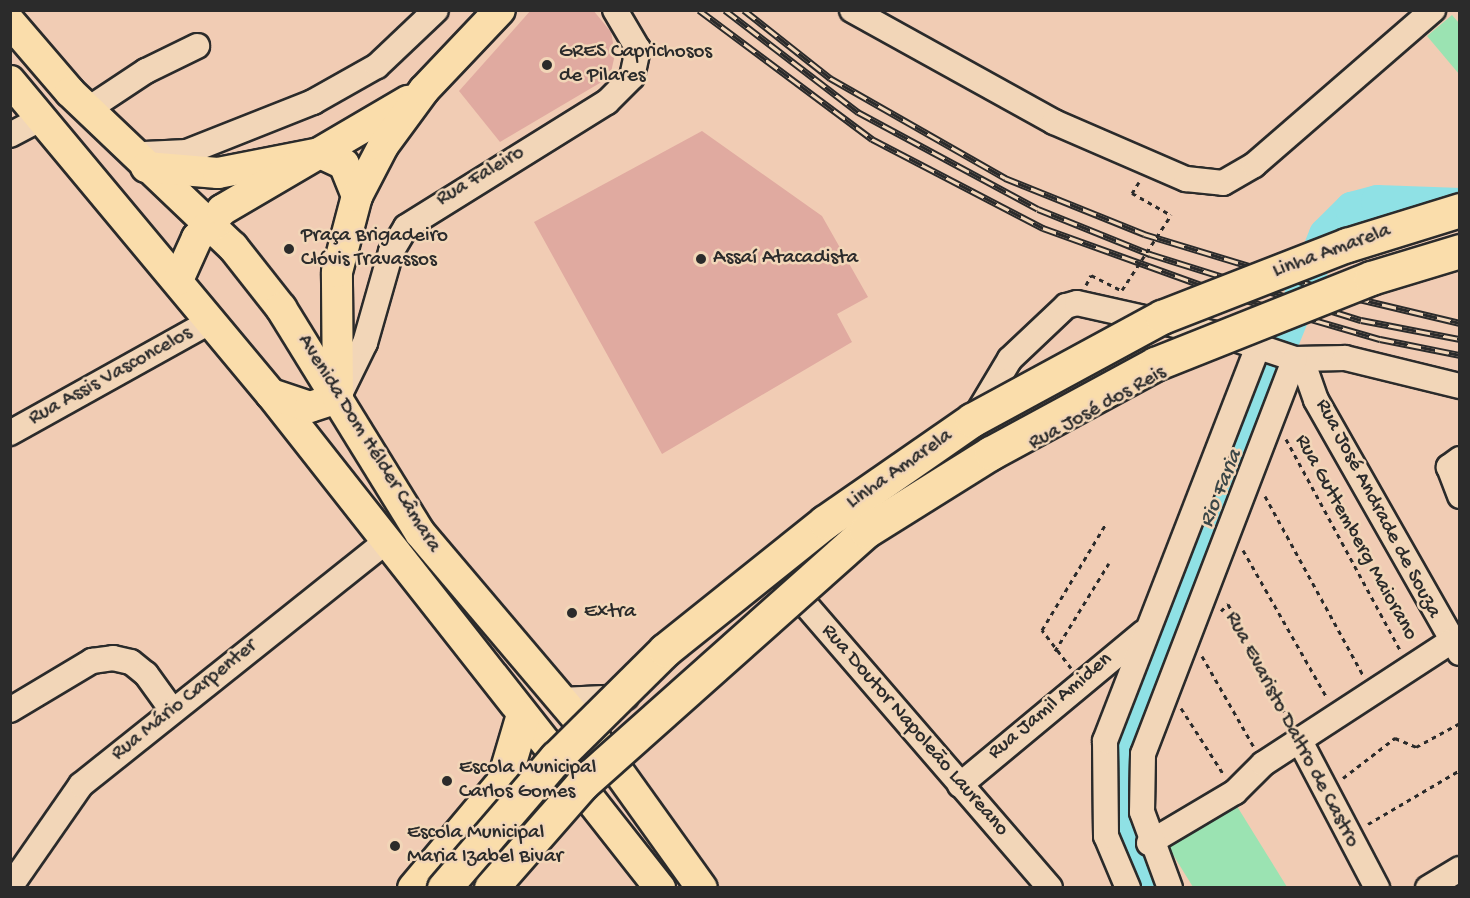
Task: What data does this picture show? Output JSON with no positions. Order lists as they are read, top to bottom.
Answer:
{
  "streets": {
    "highway": ["Linha Amarela"],
    "main road": ["Avenida Dom Hélder Câmara"],
    "street": [
      "Rua Faleiro",
      "Rua Assis Vasconcelos",
      "Rua José dos Reis",
      "Rua José Andrade de Souza",
      "Rua Mário Carpenter",
      "Rua Jamil Amiden",
      "Rua Evaristo Daltro de Castro",
      "Rua Doutor Napoleão Laureano"
    ],
    "path": ["Rua Guttemberg Maiorano"]
  },
  "crossings": [
    ["Rua Faleiro", "Avenida Dom Hélder Câmara"],
    ["Rua Assis Vasconcelos", "Avenida Dom Hélder Câmara"],
    ["Avenida Dom Hélder Câmara", "Rua Mário Carpenter"],
    ["Rua Jamil Amiden", "Rua Doutor Napoleão Laureano"]
  ],
  "water": ["Rio Faria"],
  "places": [
    "GRES Caprichosos de Pilares",
    "Praça Brigadeiro Clóvis Travassos",
    "Assaí Atacadista",
    "Extra",
    "Escola Municipal Carlos Gomes",
    "Escola Municipal Maria Izabel Bivar"
  ]
}
